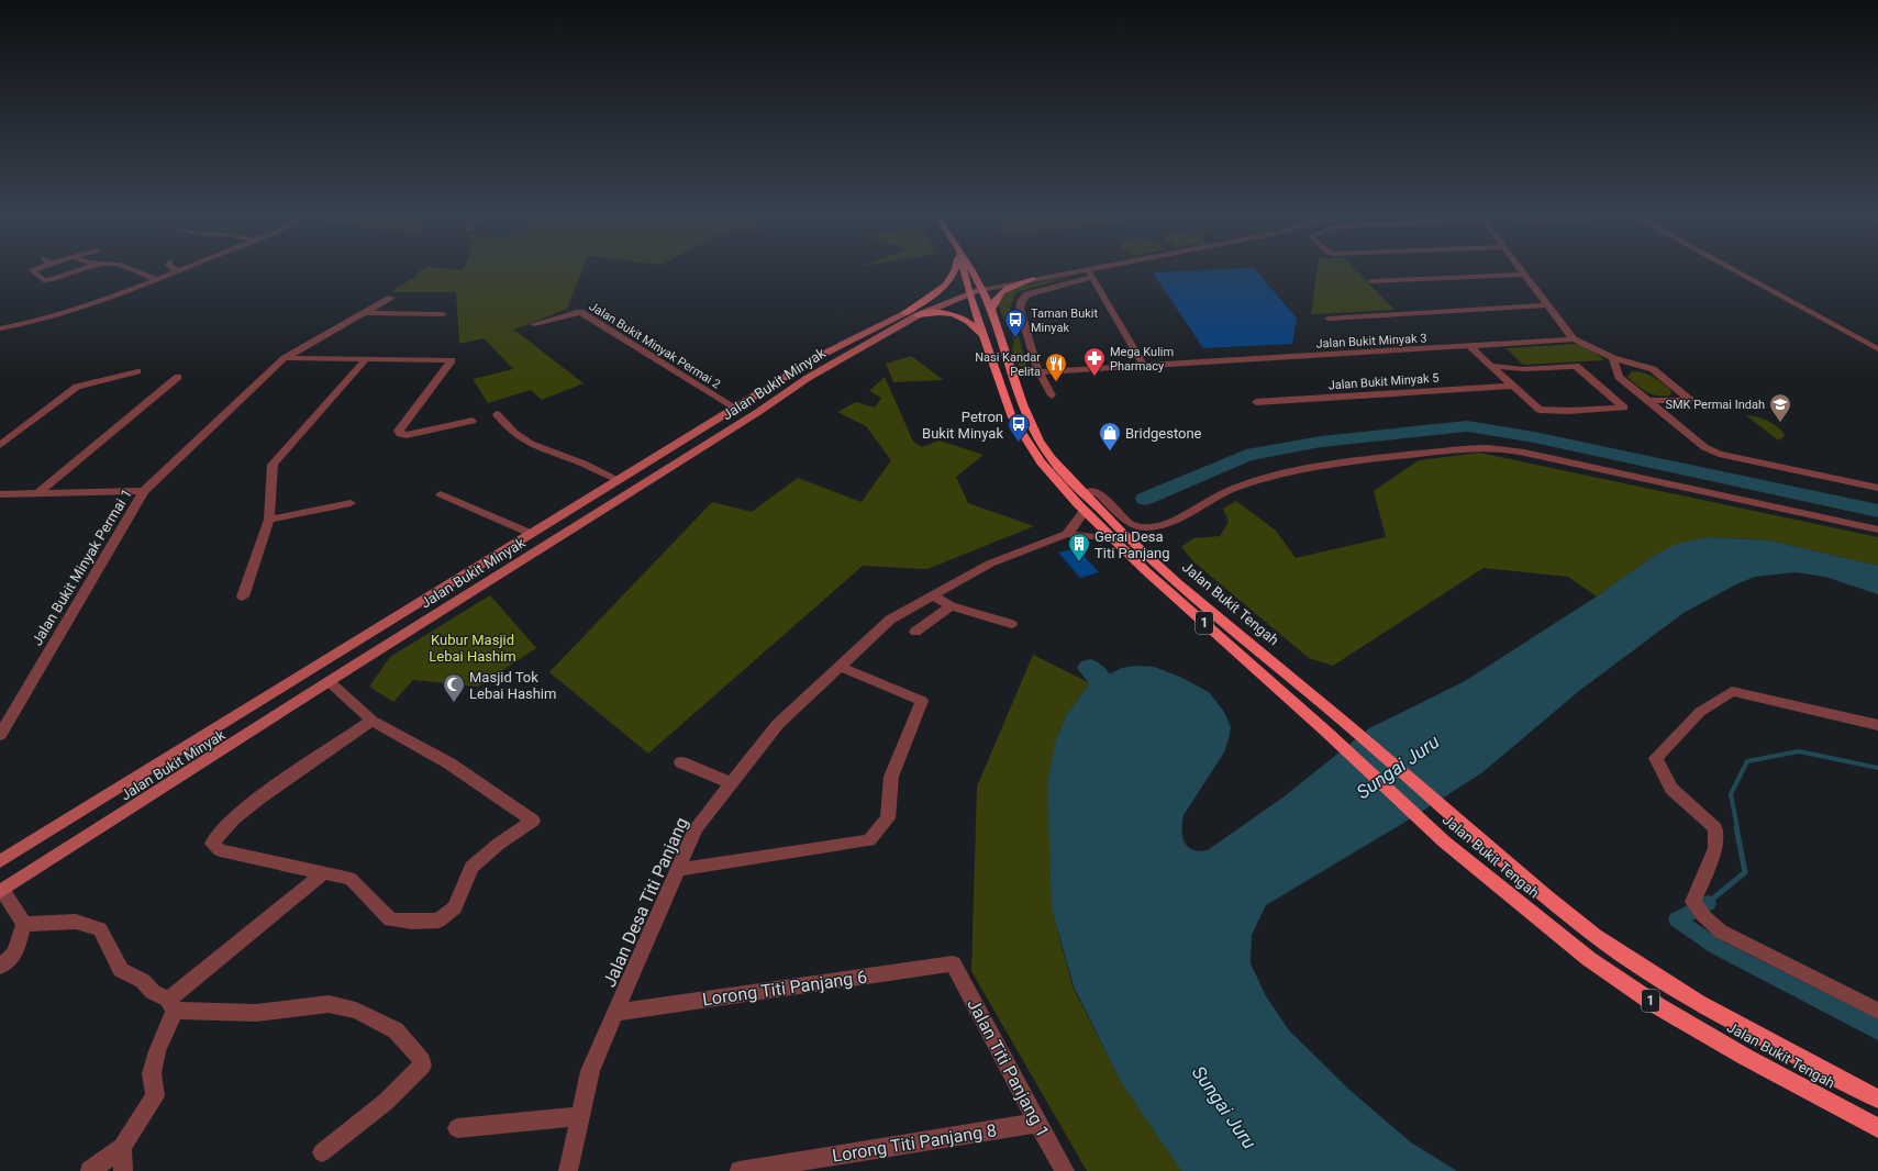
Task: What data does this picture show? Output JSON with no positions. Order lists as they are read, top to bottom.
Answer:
{
  "streets": {
    "highway": ["Jalan Bukit Tengah", "1"],
    "main road": ["Jalan Bukit Minyak"],
    "street": [
      "Jalan Bukit Minyak 3",
      "Jalan Bukit Minyak Permai 2",
      "Jalan Bukit Minyak 5",
      "Jalan Bukit Minyak Permai 1",
      "Jalan Desa Titi Panjang",
      "Lorong Titi Panjang 6",
      "Jalan Titi Panjang 1",
      "Lorong Titi Panjang 8"
    ]
  },
  "crossings": [
    ["Jalan Bukit Minyak 3", "Jalan Bukit Tengah"],
    ["Jalan Bukit Minyak Permai 2", "Jalan Bukit Minyak"],
    ["Jalan Bukit Minyak", "Jalan Bukit Tengah"],
    ["Jalan Bukit Tengah", "Jalan Desa Titi Panjang"],
    ["Jalan Desa Titi Panjang", "Lorong Titi Panjang 6"],
    ["Lorong Titi Panjang 6", "Jalan Titi Panjang 1"],
    ["Jalan Titi Panjang 1", "Lorong Titi Panjang 8"]
  ],
  "water": ["Sungai Juru"],
  "parks": ["Kubur Masjid Lebai Hashim"],
  "places": {
    "bus stop": ["Taman Bukit Minyak", "Petron Bukit Minyak"],
    "pharmacy": ["Mega Kulim Pharmacy"],
    "restaurant": ["Nasi Kandar Pelita"],
    "school or university": ["SMK Permai Indah"],
    "shop": ["Bridgestone"],
    "building": ["Gerai Desa Titi Panjang"],
    "mosque": ["Masjid Tok Lebai Hashim"]
  }
}
